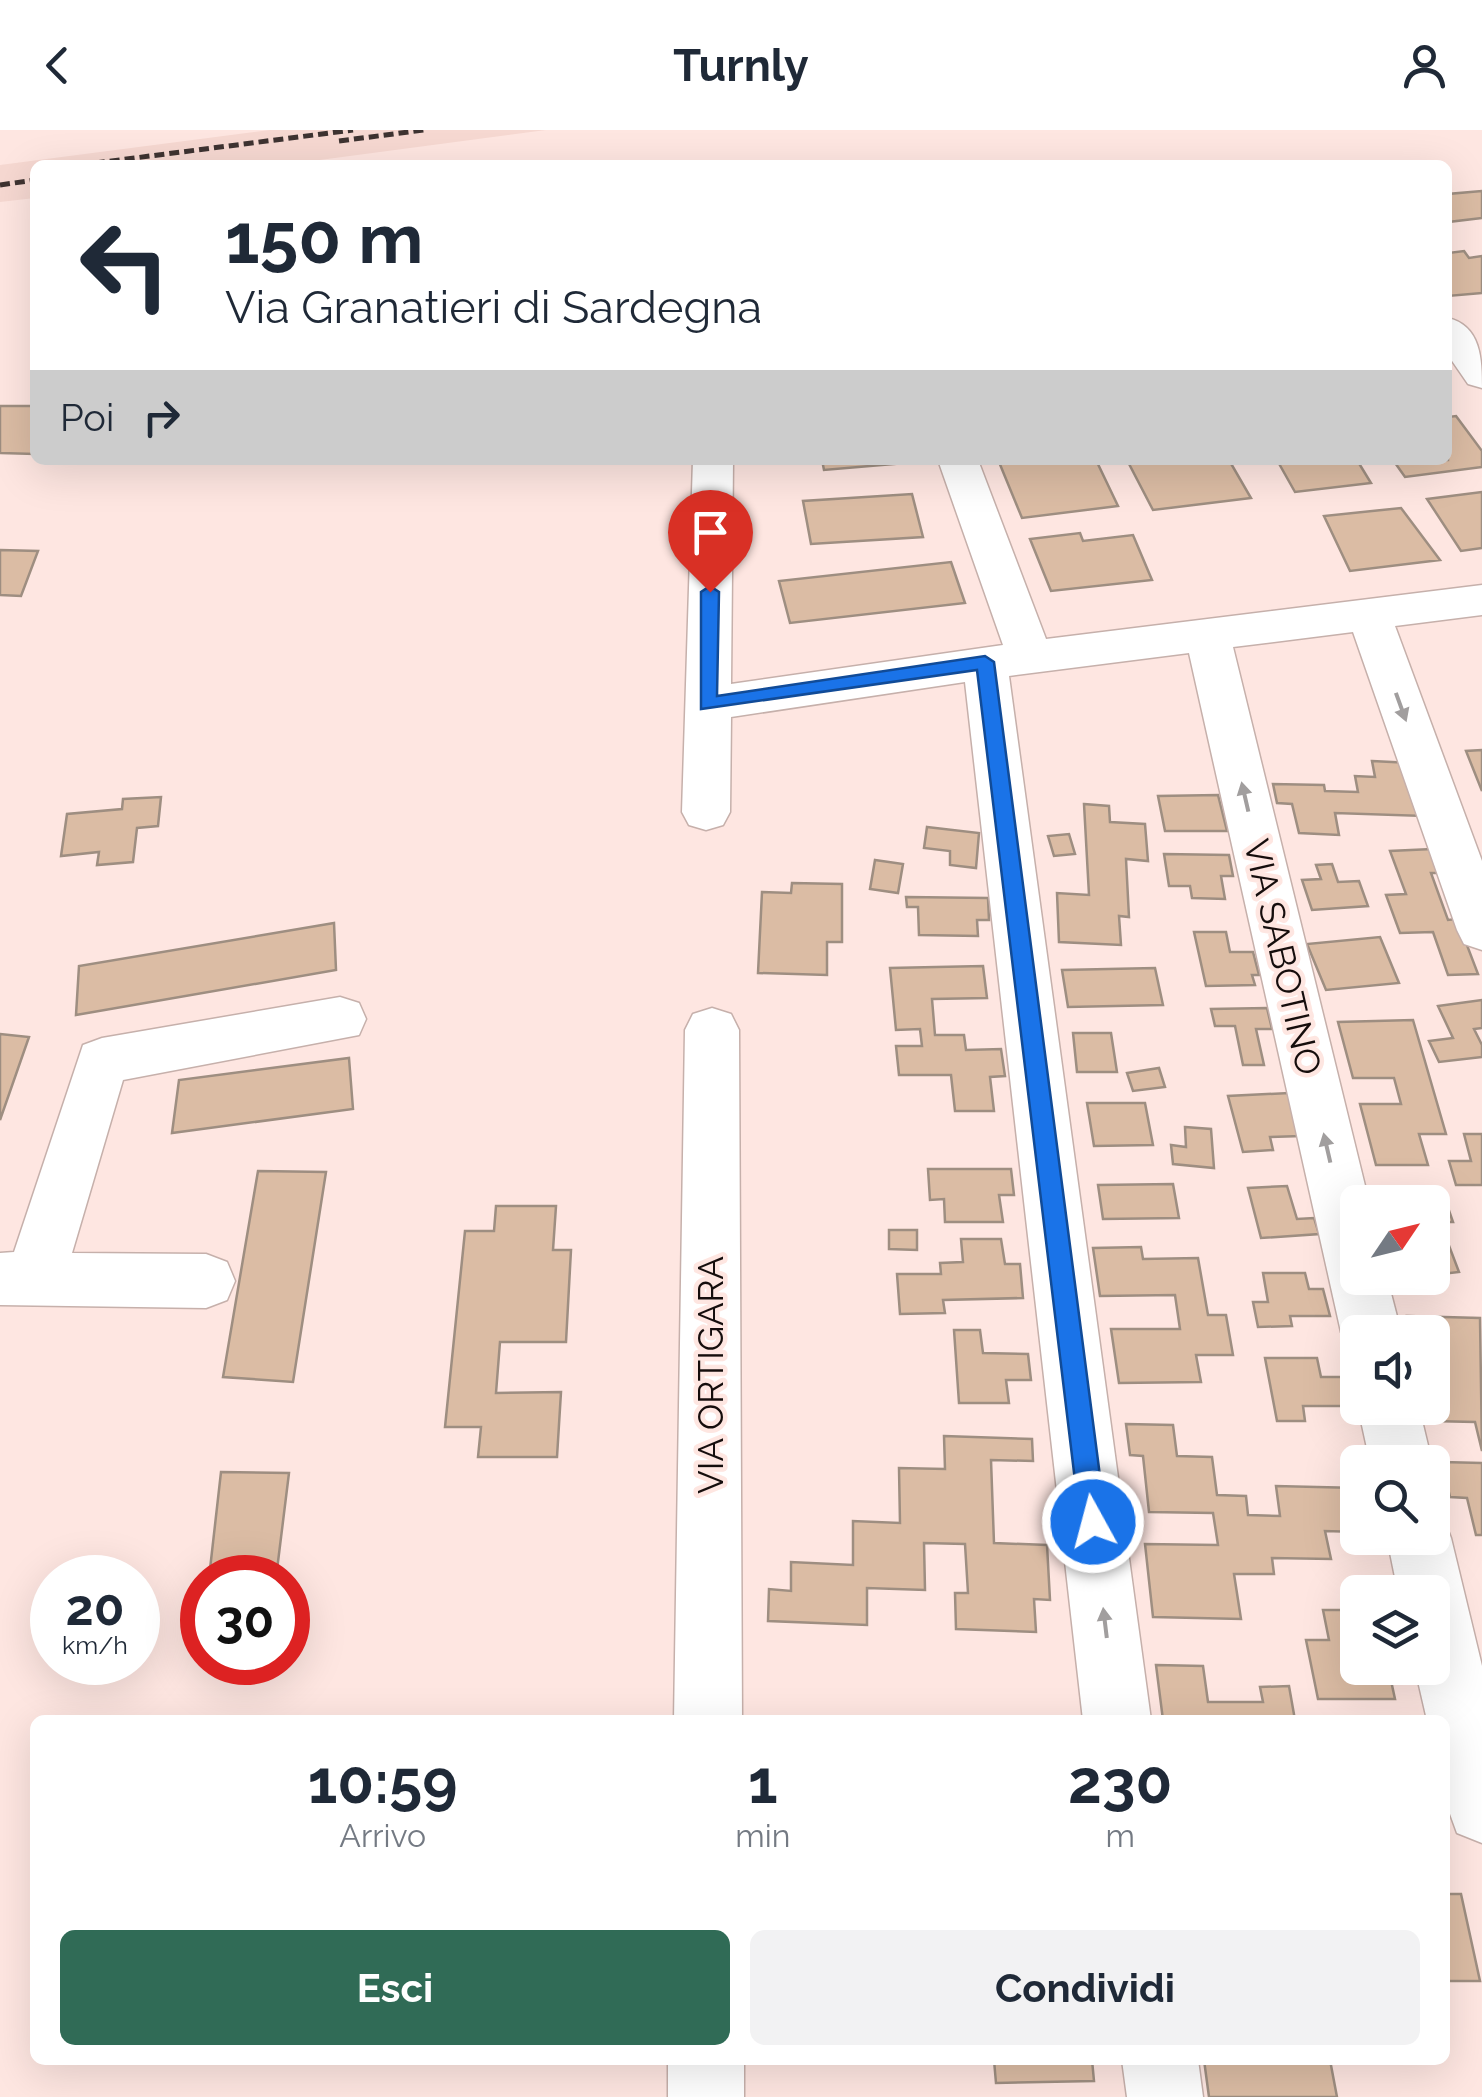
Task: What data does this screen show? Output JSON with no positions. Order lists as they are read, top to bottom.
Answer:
{
  "streets": {
    "street": ["VIA SABOTINO", "VIA ORTIGARA"]
  },
  "north": "top right",
  "page": {
    "header": "Turnly",
    "turn": ["150 m", "Via Granatieri di Sardegna"],
    "then": "Poi",
    "speed": "20 km/h",
    "limit": "30",
    "eta": [
      "10:59",
      "Arrivo",
      "1",
      "min",
      "230",
      "m"
    ],
    "buttons": ["Esci", "Condividi"]
  }
}
